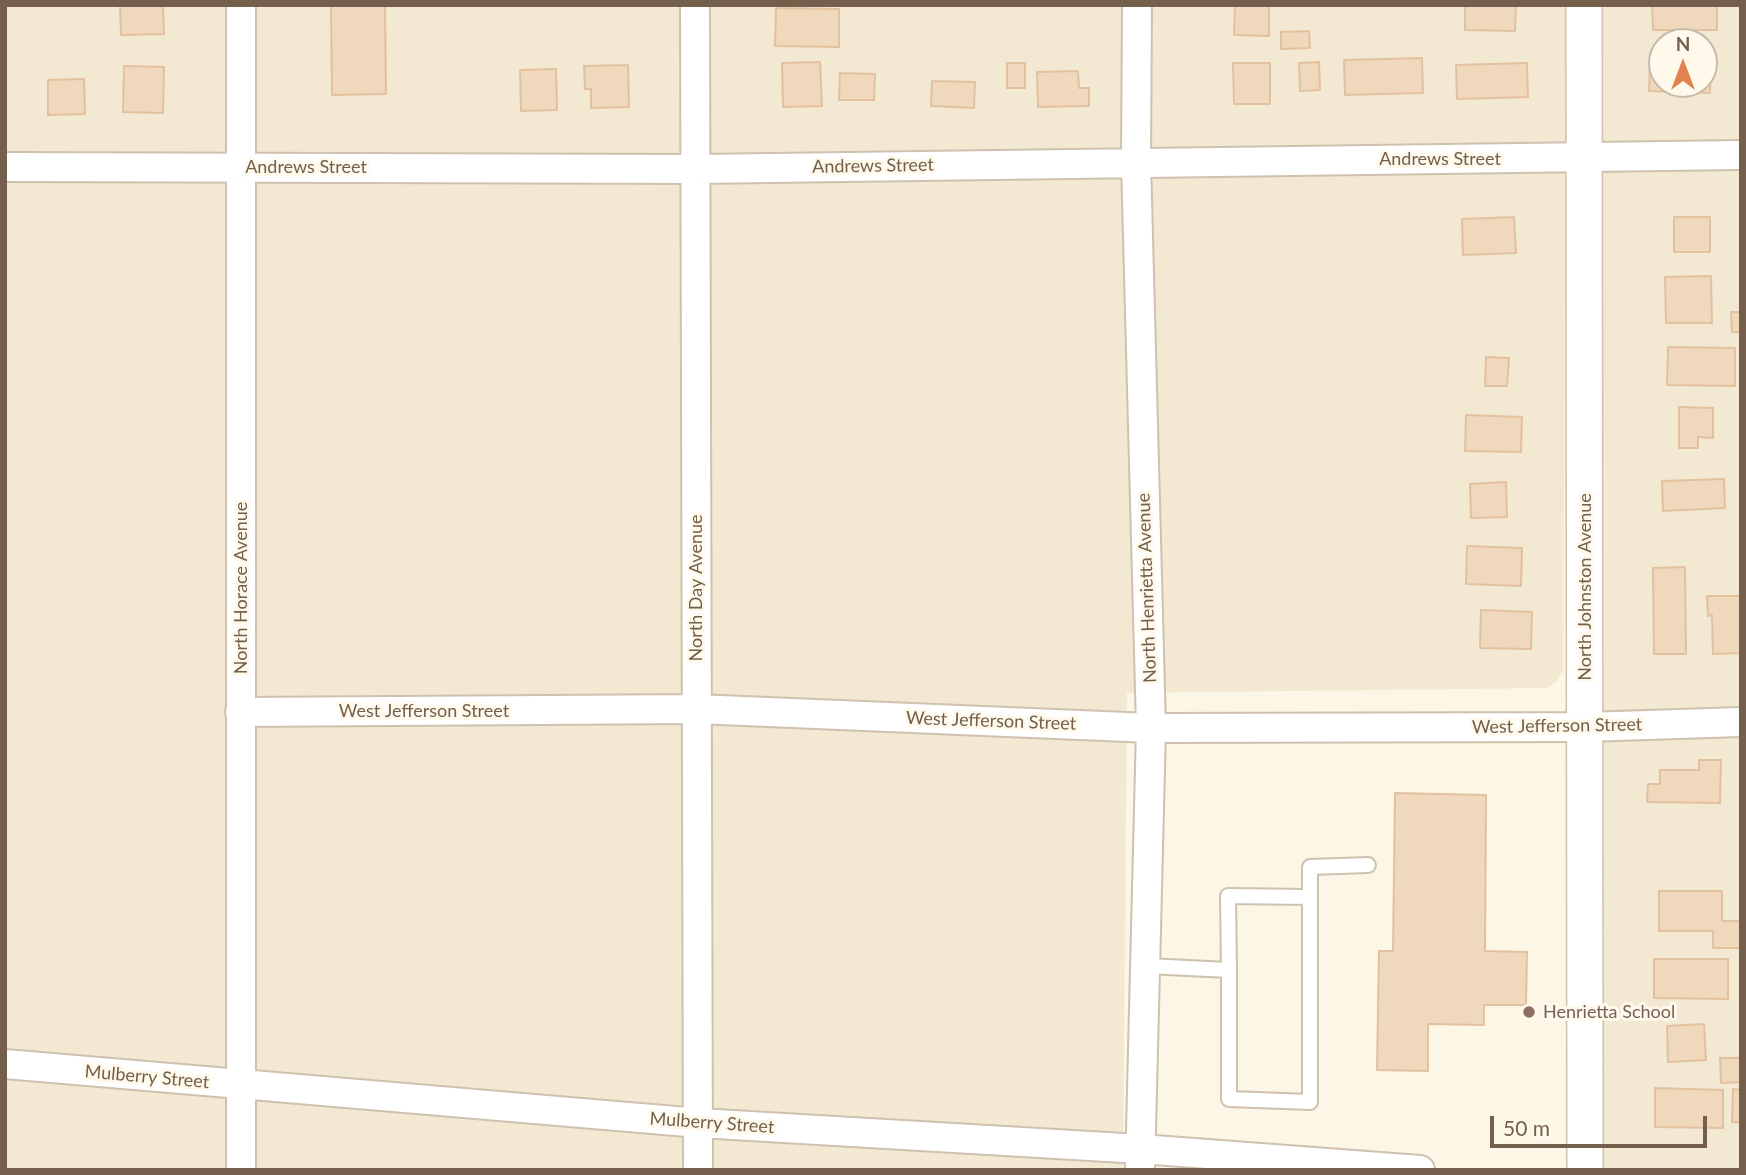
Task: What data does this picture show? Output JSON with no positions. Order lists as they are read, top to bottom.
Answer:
{
  "streets": {
    "street": [
      "Andrews Street",
      "North Johnston Avenue",
      "North Horace Avenue",
      "North Day Avenue",
      "North Henrietta Avenue",
      "West Jefferson Street",
      "Mulberry Street"
    ]
  },
  "crossings": [
    ["Andrews Street", "North Johnston Avenue"],
    ["Andrews Street", "North Horace Avenue"],
    ["Andrews Street", "North Day Avenue"],
    ["Andrews Street", "North Henrietta Avenue"],
    ["North Johnston Avenue", "West Jefferson Street"],
    ["North Horace Avenue", "West Jefferson Street"],
    ["North Horace Avenue", "Mulberry Street"],
    ["North Day Avenue", "West Jefferson Street"],
    ["North Day Avenue", "Mulberry Street"],
    ["North Henrietta Avenue", "West Jefferson Street"],
    ["North Henrietta Avenue", "Mulberry Street"]
  ],
  "places": ["Henrietta School"],
  "scale_bar": "50 m",
  "north": "top"
}
